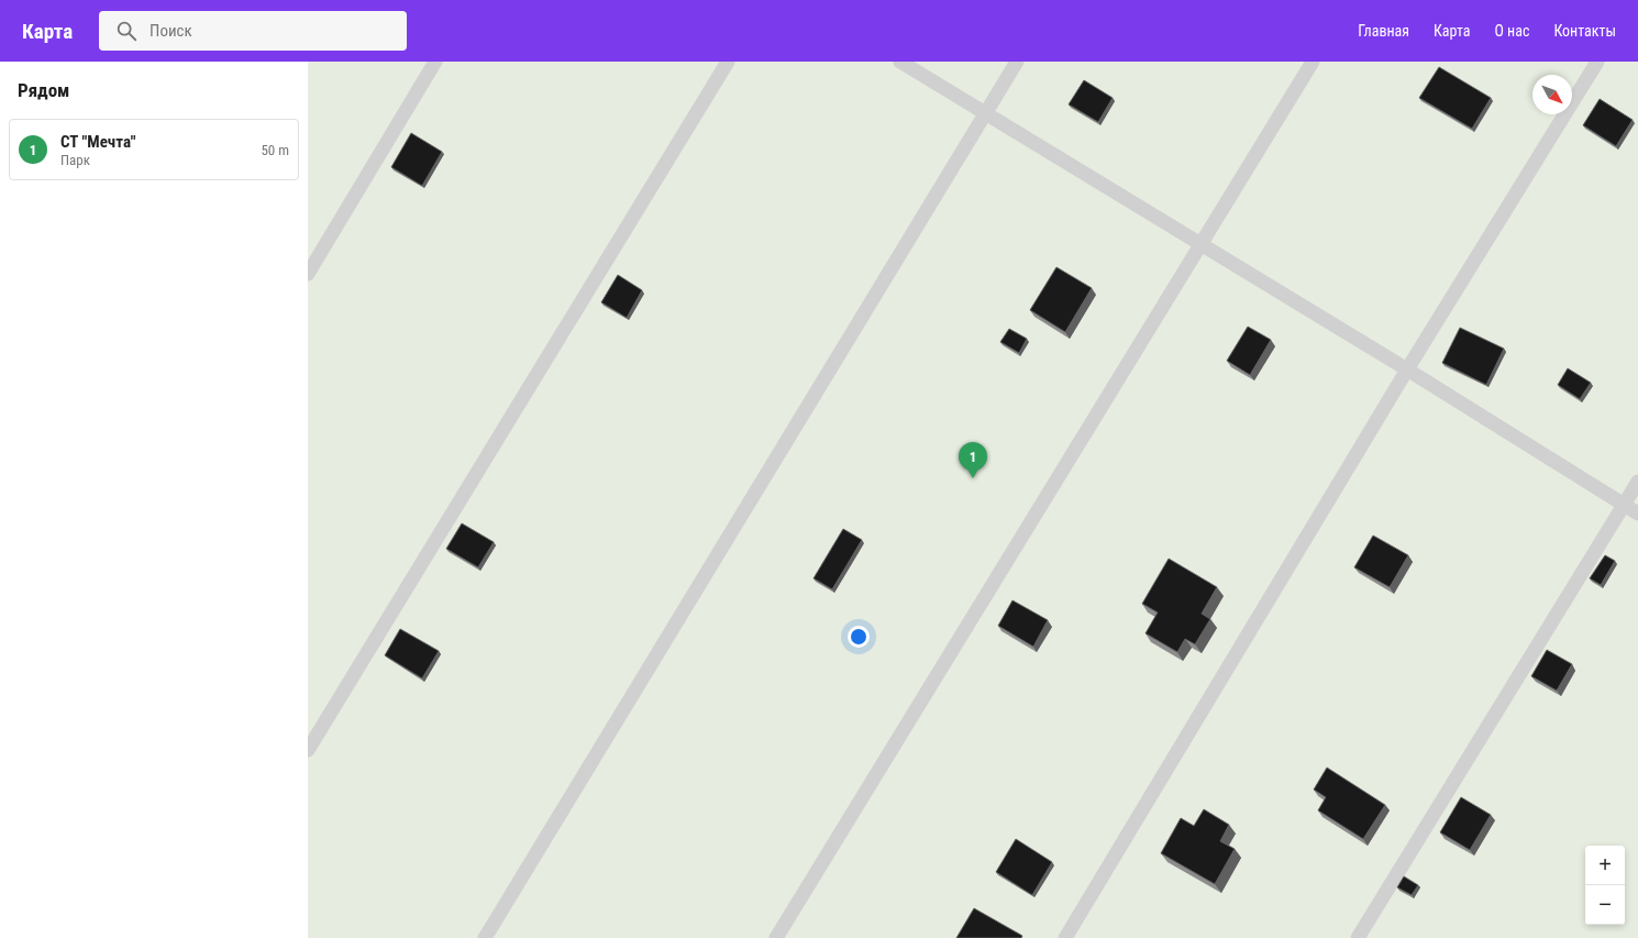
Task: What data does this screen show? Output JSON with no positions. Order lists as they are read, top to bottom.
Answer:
{
  "north": "bottom right",
  "page": {
    "header": "Карта",
    "search": "Поиск",
    "nav": [
      "Главная",
      "Карта",
      "О нас",
      "Контакты"
    ],
    "heading": "Рядом",
    "list": [
      {
        "mark": "1",
        "name": "СТ \"Мечта\"",
        "note": "Парк",
        "value": "50 m"
      }
    ],
    "pins": "1",
    "map_buttons": ["+", "−"]
  }
}
